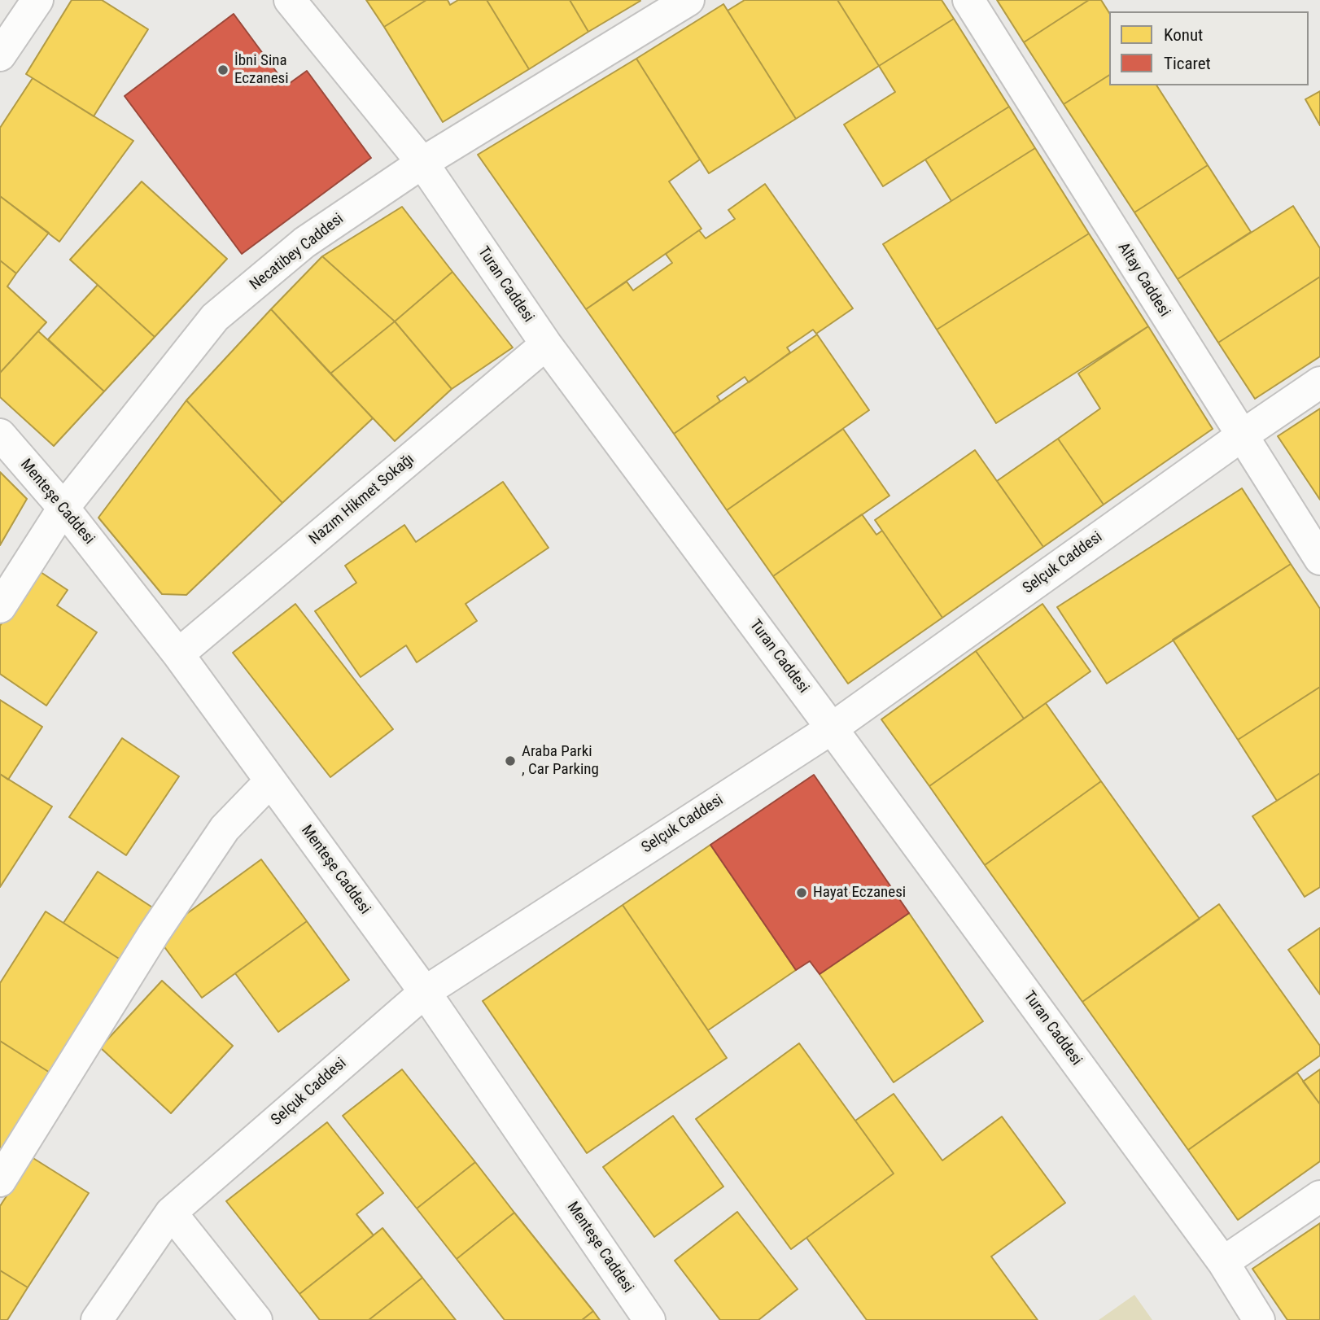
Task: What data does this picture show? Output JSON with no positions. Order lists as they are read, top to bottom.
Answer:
{
  "streets": {
    "street": [
      "Necatibey Caddesi",
      "Altay Caddesi",
      "Turan Caddesi",
      "Nazım Hikmet Sokağı",
      "Menteşe Caddesi",
      "Selçuk Caddesi"
    ]
  },
  "crossings": [
    ["Necatibey Caddesi", "Turan Caddesi"],
    ["Necatibey Caddesi", "Menteşe Caddesi"],
    ["Altay Caddesi", "Selçuk Caddesi"],
    ["Turan Caddesi", "Nazım Hikmet Sokağı"],
    ["Turan Caddesi", "Selçuk Caddesi"],
    ["Nazım Hikmet Sokağı", "Menteşe Caddesi"],
    ["Menteşe Caddesi", "Selçuk Caddesi"]
  ],
  "places": ["İbni Sina Eczanesi", "Araba Parki , Car Parking", "Hayat Eczanesi"],
  "legend": ["Konut", "Ticaret"]
}
